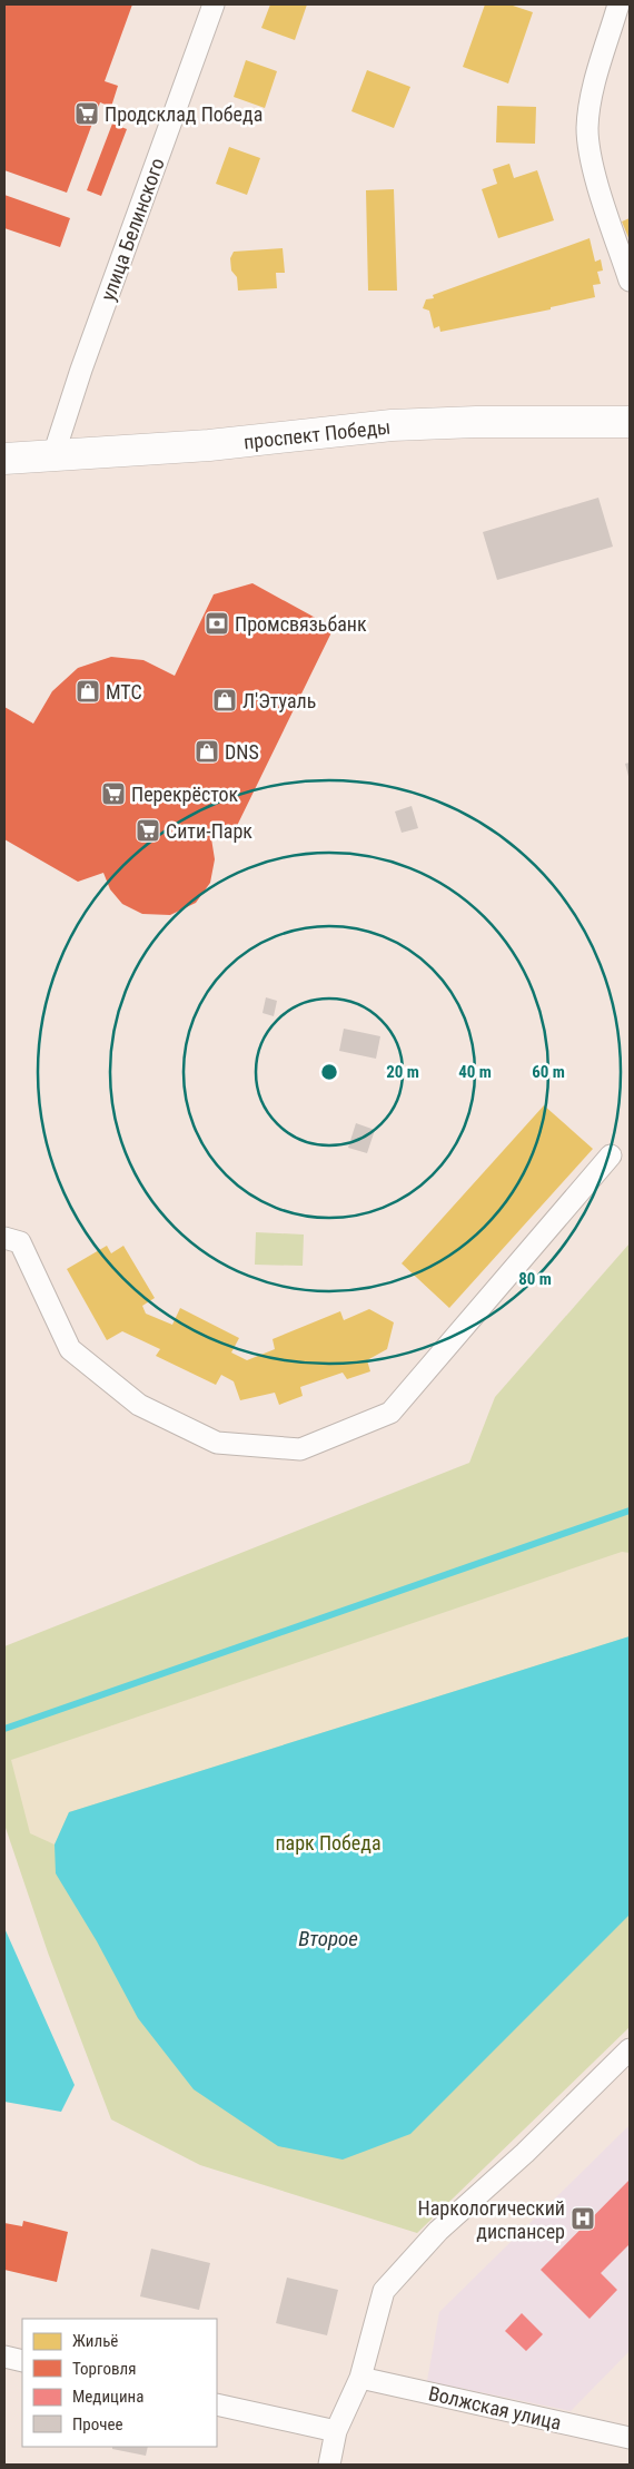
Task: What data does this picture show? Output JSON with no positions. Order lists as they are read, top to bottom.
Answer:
{
  "streets": {
    "main road": ["проспект Победы"],
    "street": ["улица Белинского", "Волжская улица"]
  },
  "crossings": [
    ["улица Белинского", "проспект Победы"]
  ],
  "water": ["Второе"],
  "parks": ["парк Победa"],
  "places": {
    "supermarket": ["Продсклад Победа", "Перекрёсток", "Сити-Парк"],
    "bank": ["Промсвязьбанк"],
    "shop": ["МТС", "Л'Этуаль", "DNS"],
    "hospital": ["Наркологический диспансер"]
  },
  "legend": [
    "Жильё",
    "Торговля",
    "Медицина",
    "Прочее"
  ],
  "rings": [
    "20 m",
    "40 m",
    "60 m",
    "80 m"
  ]
}
